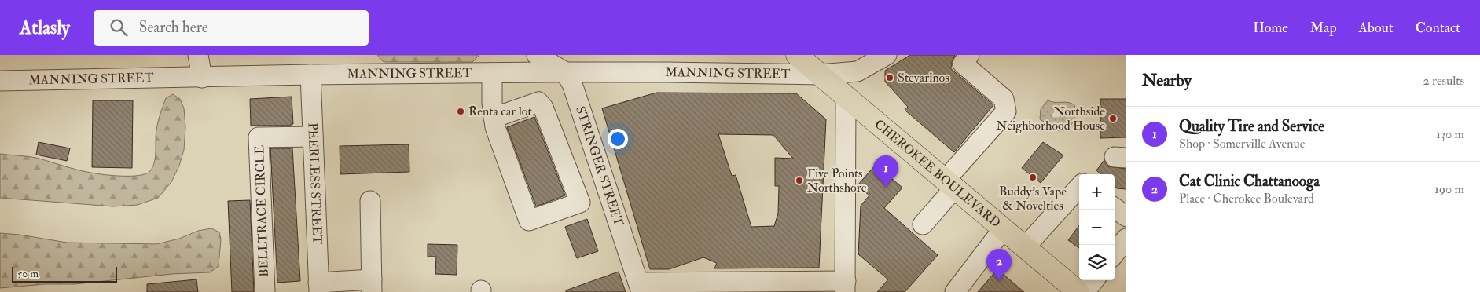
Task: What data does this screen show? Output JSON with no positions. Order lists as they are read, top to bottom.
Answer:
{
  "streets": {
    "main road": ["CHEROKEE BOULEVARD"],
    "street": [
      "MANNING STREET",
      "STRINGER STREET",
      "PEERLESS STREET",
      "BELLTRACE CIRCLE"
    ]
  },
  "crossings": [
    ["MANNING STREET", "STRINGER STREET"],
    ["MANNING STREET", "CHEROKEE BOULEVARD"],
    ["MANNING STREET", "PEERLESS STREET"],
    ["PEERLESS STREET", "BELLTRACE CIRCLE"]
  ],
  "places": [
    "Stevarinos",
    "Renta car lot",
    "Northside Neighborhood House",
    "Buddy's Vape & Novelties",
    "Five Points Northshore"
  ],
  "scale_bar": "50 m",
  "page": {
    "header": "Atlasly",
    "search": "Search here",
    "nav": [
      "Home",
      "Map",
      "About",
      "Contact"
    ],
    "heading": ["Nearby", "2 results"],
    "list": [
      {
        "mark": "1",
        "name": "Quality Tire and Service",
        "note": "Shop · Somerville Avenue",
        "value": "130 m"
      },
      {
        "mark": "2",
        "name": "Cat Clinic Chattanooga",
        "note": "Place · Cherokee Boulevard",
        "value": "190 m"
      }
    ],
    "pins": ["1", "2"],
    "map_buttons": ["+", "−"],
    "scale": "50 m"
  }
}
